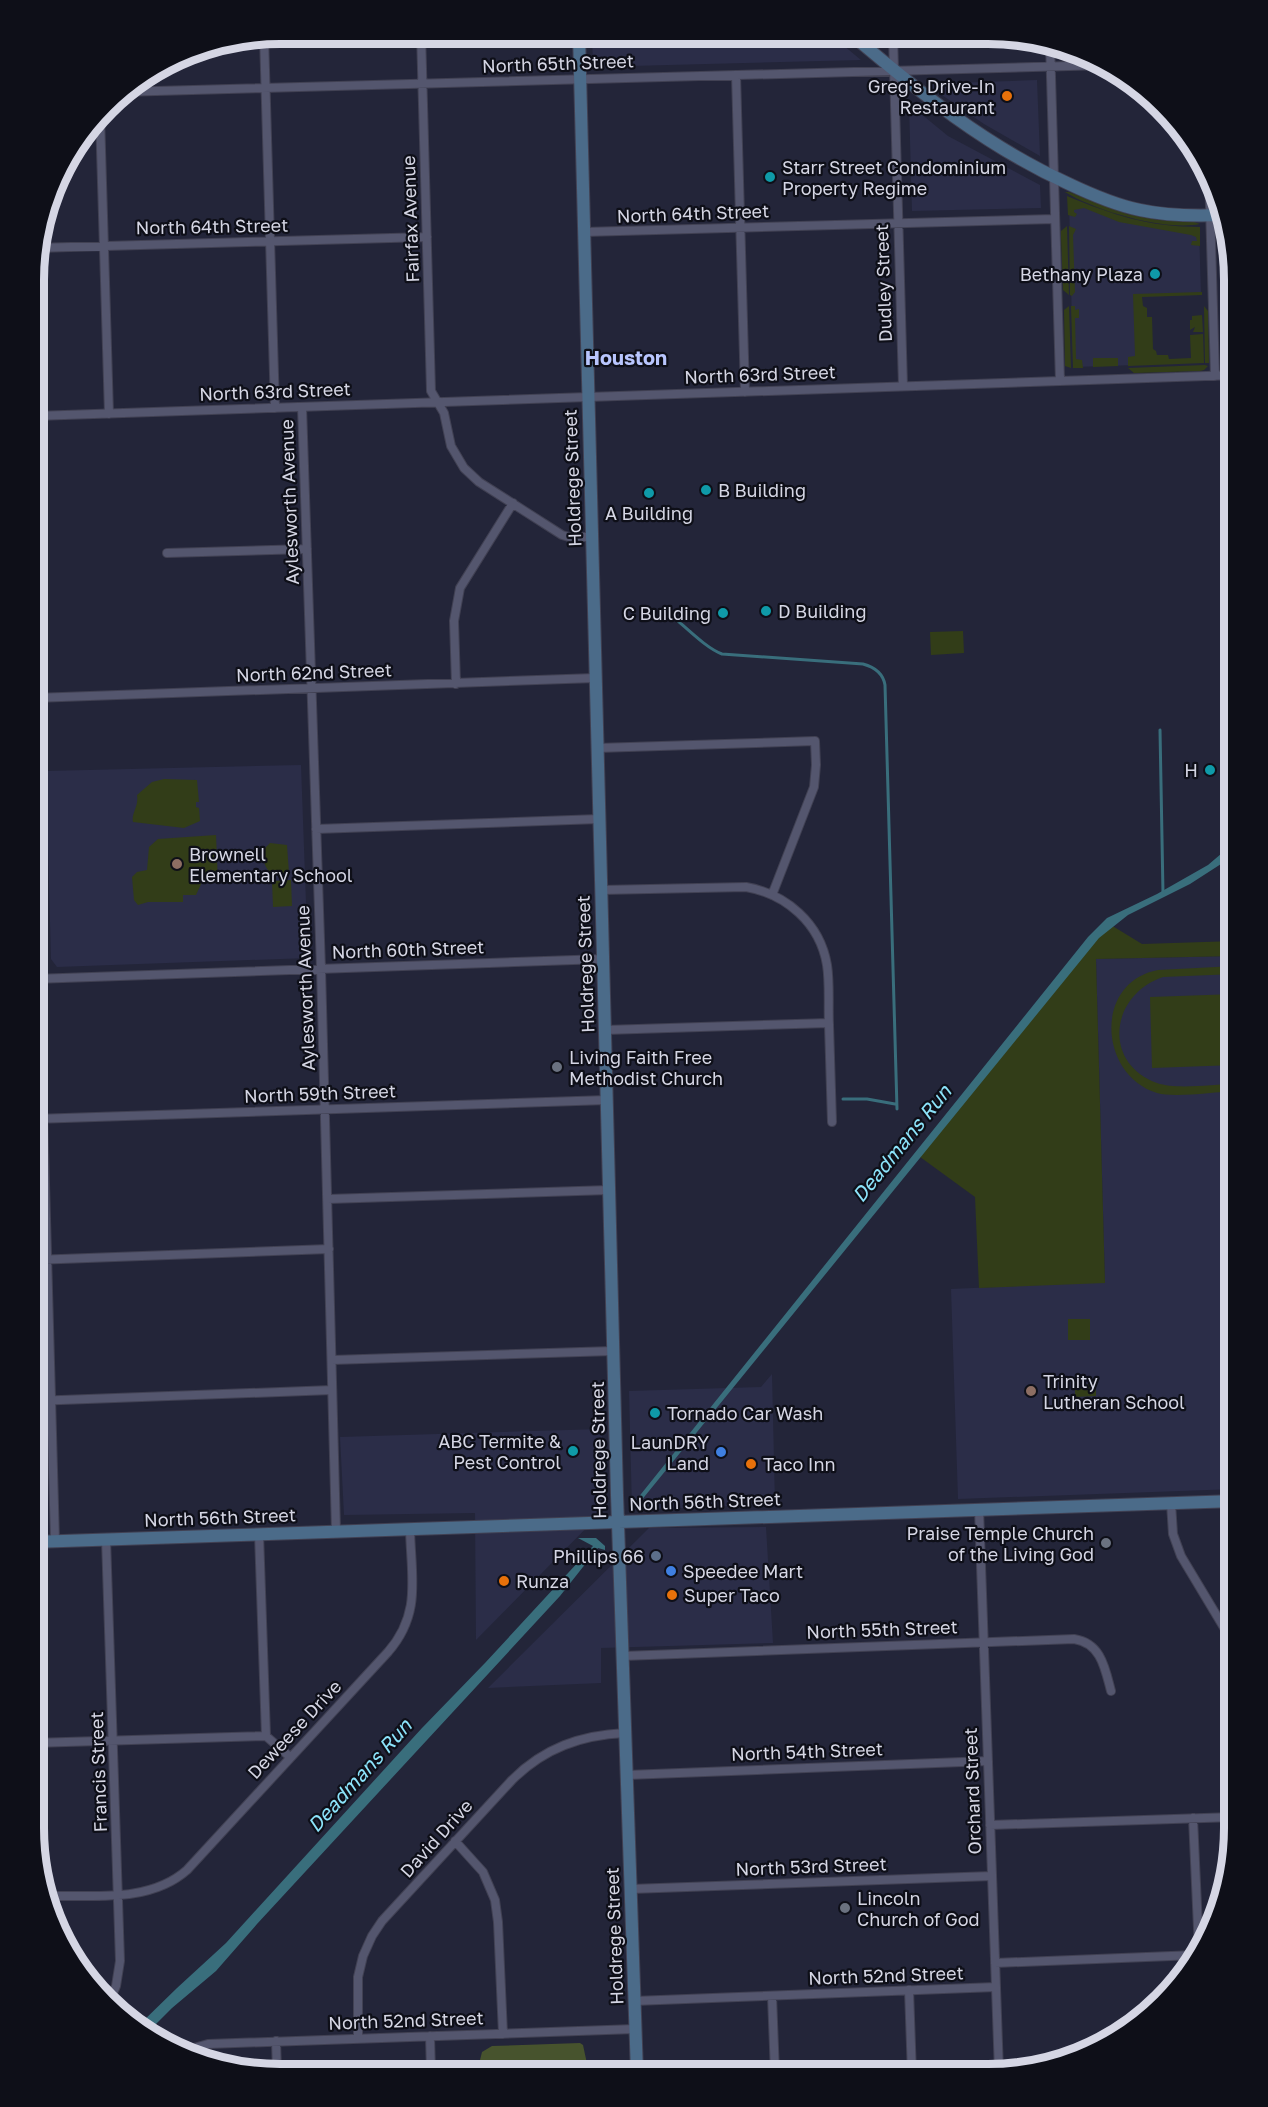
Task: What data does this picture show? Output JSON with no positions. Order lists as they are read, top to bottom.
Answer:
{
  "streets": {
    "main road": ["Holdrege Street", "North 56th Street"],
    "street": [
      "North 65th Street",
      "North 64th Street",
      "Fairfax Avenue",
      "Dudley Street",
      "North 63rd Street",
      "Aylesworth Avenue",
      "North 62nd Street",
      "North 60th Street",
      "North 59th Street",
      "North 55th Street",
      "Deweese Drive",
      "North 54th Street",
      "Francis Street",
      "Orchard Street",
      "David Drive",
      "North 53rd Street",
      "North 52nd Street"
    ]
  },
  "crossings": [
    ["North 65th Street", "Fairfax Avenue"],
    ["North 65th Street", "Dudley Street"],
    ["North 65th Street", "Holdrege Street"],
    ["North 65th Street", "Aylesworth Avenue"],
    ["North 64th Street", "Fairfax Avenue"],
    ["North 64th Street", "Dudley Street"],
    ["North 64th Street", "Holdrege Street"],
    ["North 64th Street", "Aylesworth Avenue"],
    ["Fairfax Avenue", "North 63rd Street"],
    ["Fairfax Avenue", "Holdrege Street"],
    ["Dudley Street", "North 63rd Street"],
    ["North 63rd Street", "Holdrege Street"],
    ["North 63rd Street", "Aylesworth Avenue"],
    ["Holdrege Street", "North 62nd Street"],
    ["Holdrege Street", "North 60th Street"],
    ["Holdrege Street", "North 59th Street"],
    ["Holdrege Street", "North 56th Street"],
    ["Holdrege Street", "North 55th Street"],
    ["Holdrege Street", "North 54th Street"],
    ["Holdrege Street", "David Drive"],
    ["Holdrege Street", "North 53rd Street"],
    ["Holdrege Street", "North 52nd Street"],
    ["Aylesworth Avenue", "North 62nd Street"],
    ["Aylesworth Avenue", "North 60th Street"],
    ["Aylesworth Avenue", "North 59th Street"],
    ["Aylesworth Avenue", "North 56th Street"],
    ["North 56th Street", "Deweese Drive"],
    ["North 56th Street", "Francis Street"],
    ["North 56th Street", "Orchard Street"],
    ["North 55th Street", "Orchard Street"],
    ["Deweese Drive", "Francis Street"],
    ["North 54th Street", "Orchard Street"],
    ["Orchard Street", "North 53rd Street"],
    ["Orchard Street", "North 52nd Street"],
    ["David Drive", "North 52nd Street"]
  ],
  "districts": ["Houston"],
  "water": ["Deadmans Run"],
  "places": [
    "Greg's Drive-In Restaurant",
    "Starr Street Condominium Property Regime",
    "Bethany Plaza",
    "B Building",
    "A Building",
    "D Building",
    "C Building",
    "H",
    "Brownell Elementary School",
    "Living Faith Free Methodist Church",
    "Trinity Lutheran School",
    "Tornado Car Wash",
    "ABC Termite & Pest Control",
    "LaunDRY Land",
    "Taco Inn",
    "Praise Temple Church of the Living God",
    "Phillips 66",
    "Speedee Mart",
    "Runza",
    "Super Taco",
    "Lincoln Church of God"
  ]
}
